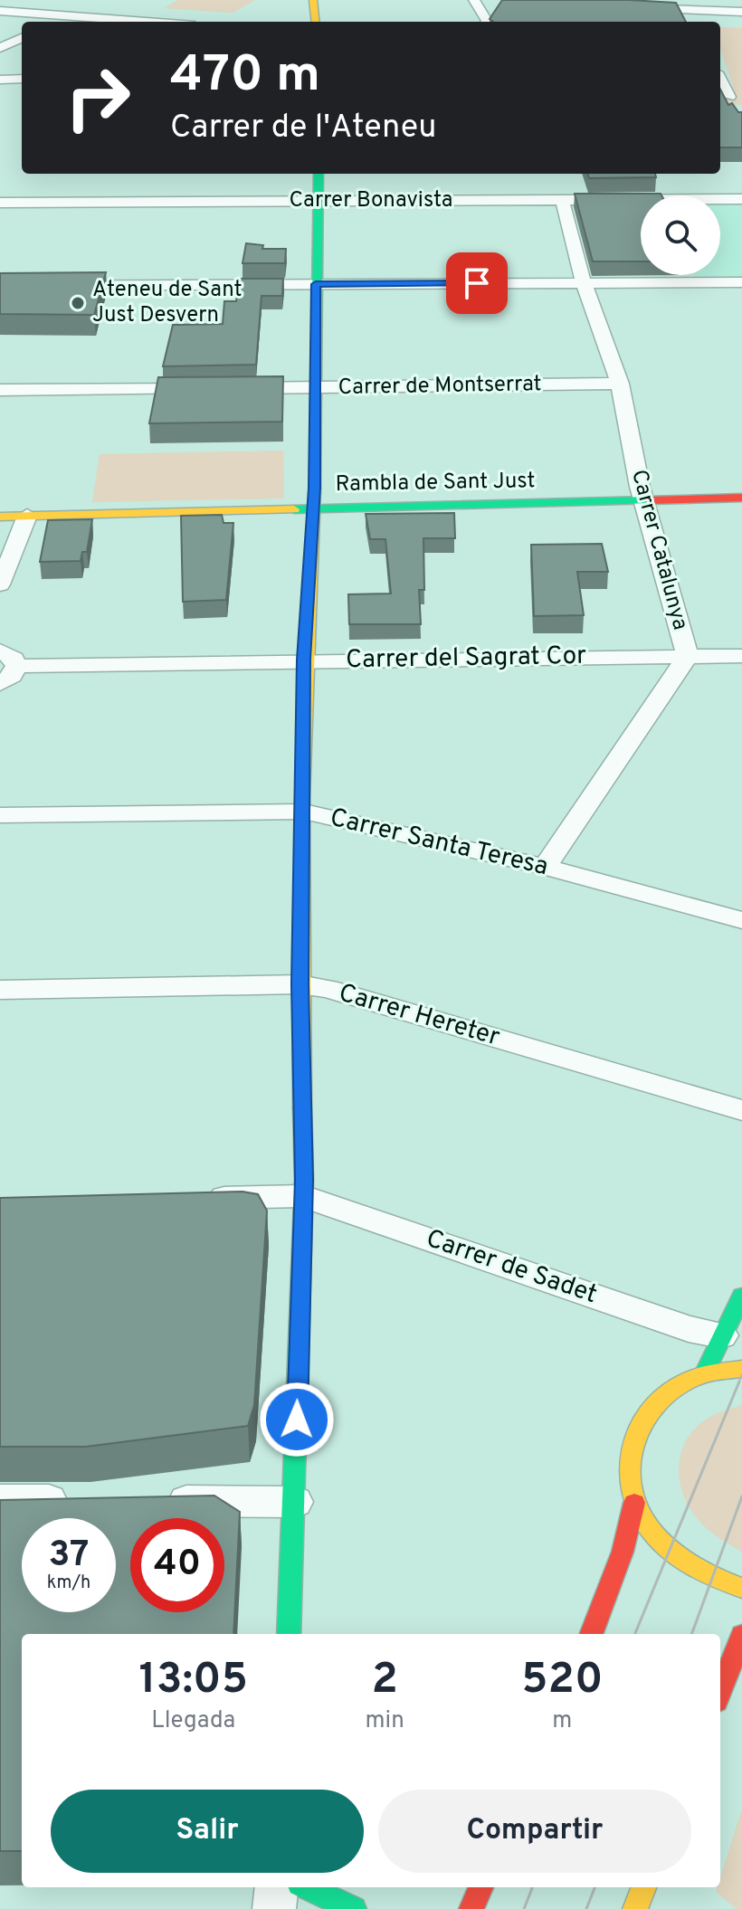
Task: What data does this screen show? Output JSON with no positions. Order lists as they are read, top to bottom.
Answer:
{
  "streets": {
    "street": [
      "Carrer Bonavista",
      "Carrer de Montserrat",
      "Rambla de Sant Just",
      "Carrer Catalunya",
      "Carrer del Sagrat Cor",
      "Carrer Santa Teresa",
      "Carrer Hereter",
      "Carrer de Sadet"
    ]
  },
  "crossings": [
    ["Carrer Bonavista", "Carrer Catalunya"],
    ["Carrer de Montserrat", "Carrer Catalunya"],
    ["Rambla de Sant Just", "Carrer Catalunya"],
    ["Carrer Catalunya", "Carrer del Sagrat Cor"],
    ["Carrer Catalunya", "Carrer Santa Teresa"]
  ],
  "places": ["Ateneu de Sant Just Desvern"],
  "page": {
    "turn": ["470 m", "Carrer de l'Ateneu"],
    "speed": "37 km/h",
    "limit": "40",
    "eta": [
      "13:05",
      "Llegada",
      "2",
      "min",
      "520",
      "m"
    ],
    "buttons": ["Salir", "Compartir"]
  }
}
